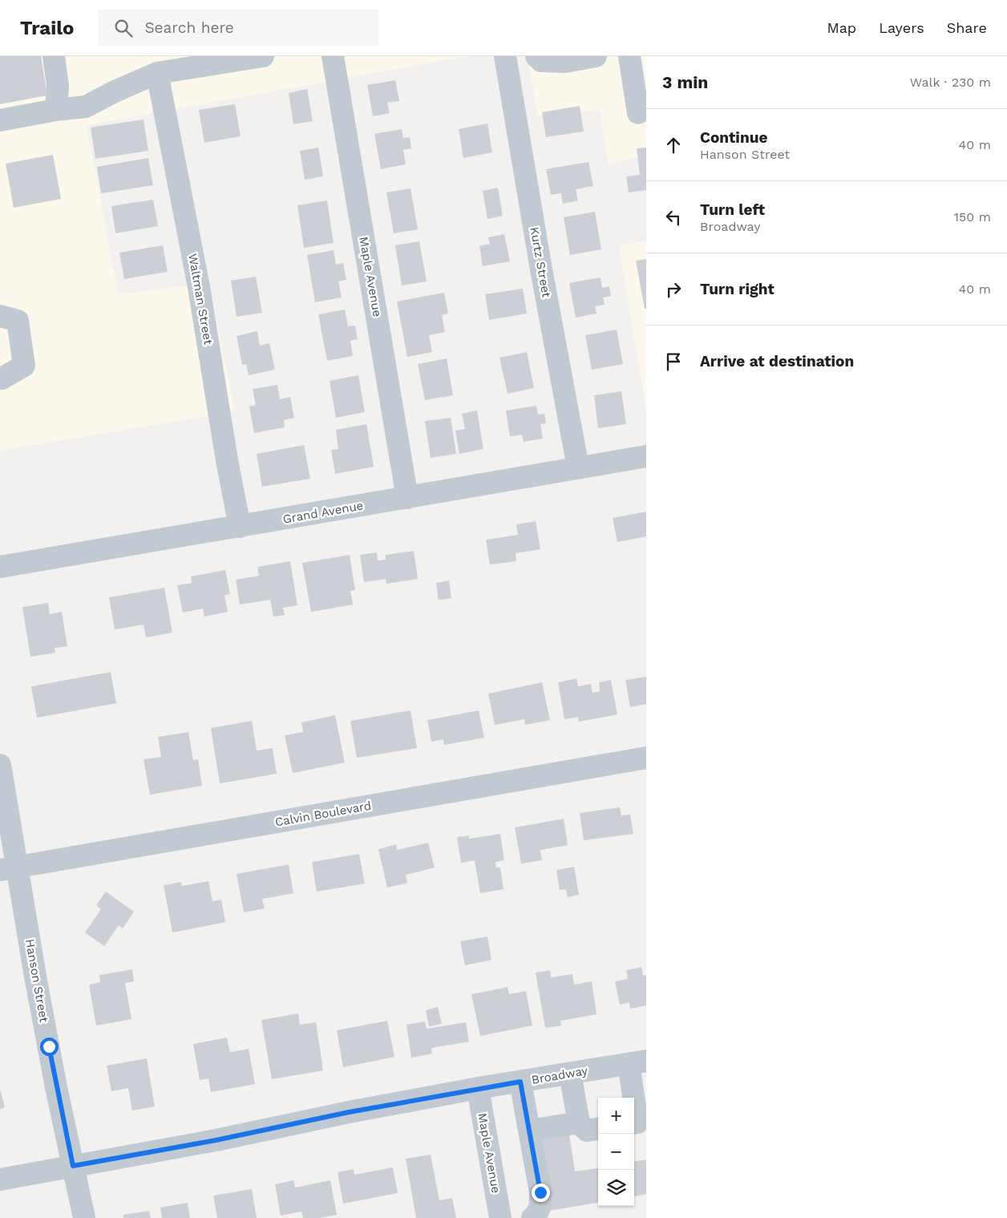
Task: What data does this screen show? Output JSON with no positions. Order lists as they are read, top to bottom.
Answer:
{
  "streets": {
    "street": [
      "Kurtz Street",
      "Maple Avenue",
      "Waltman Street",
      "Grand Avenue",
      "Calvin Boulevard",
      "Hanson Street",
      "Broadway"
    ]
  },
  "crossings": [
    ["Kurtz Street", "Grand Avenue"],
    ["Maple Avenue", "Grand Avenue"],
    ["Maple Avenue", "Broadway"],
    ["Waltman Street", "Grand Avenue"],
    ["Calvin Boulevard", "Hanson Street"],
    ["Hanson Street", "Broadway"]
  ],
  "page": {
    "header": "Trailo",
    "search": "Search here",
    "nav": ["Map", "Layers", "Share"],
    "heading": ["3 min", "Walk · 230 m"],
    "list": [
      ["Continue", "Hanson Street", "40 m"],
      ["Turn left", "Broadway", "150 m"],
      ["Turn right", "40 m"],
      "Arrive at destination"
    ],
    "map_buttons": ["+", "−"]
  }
}
